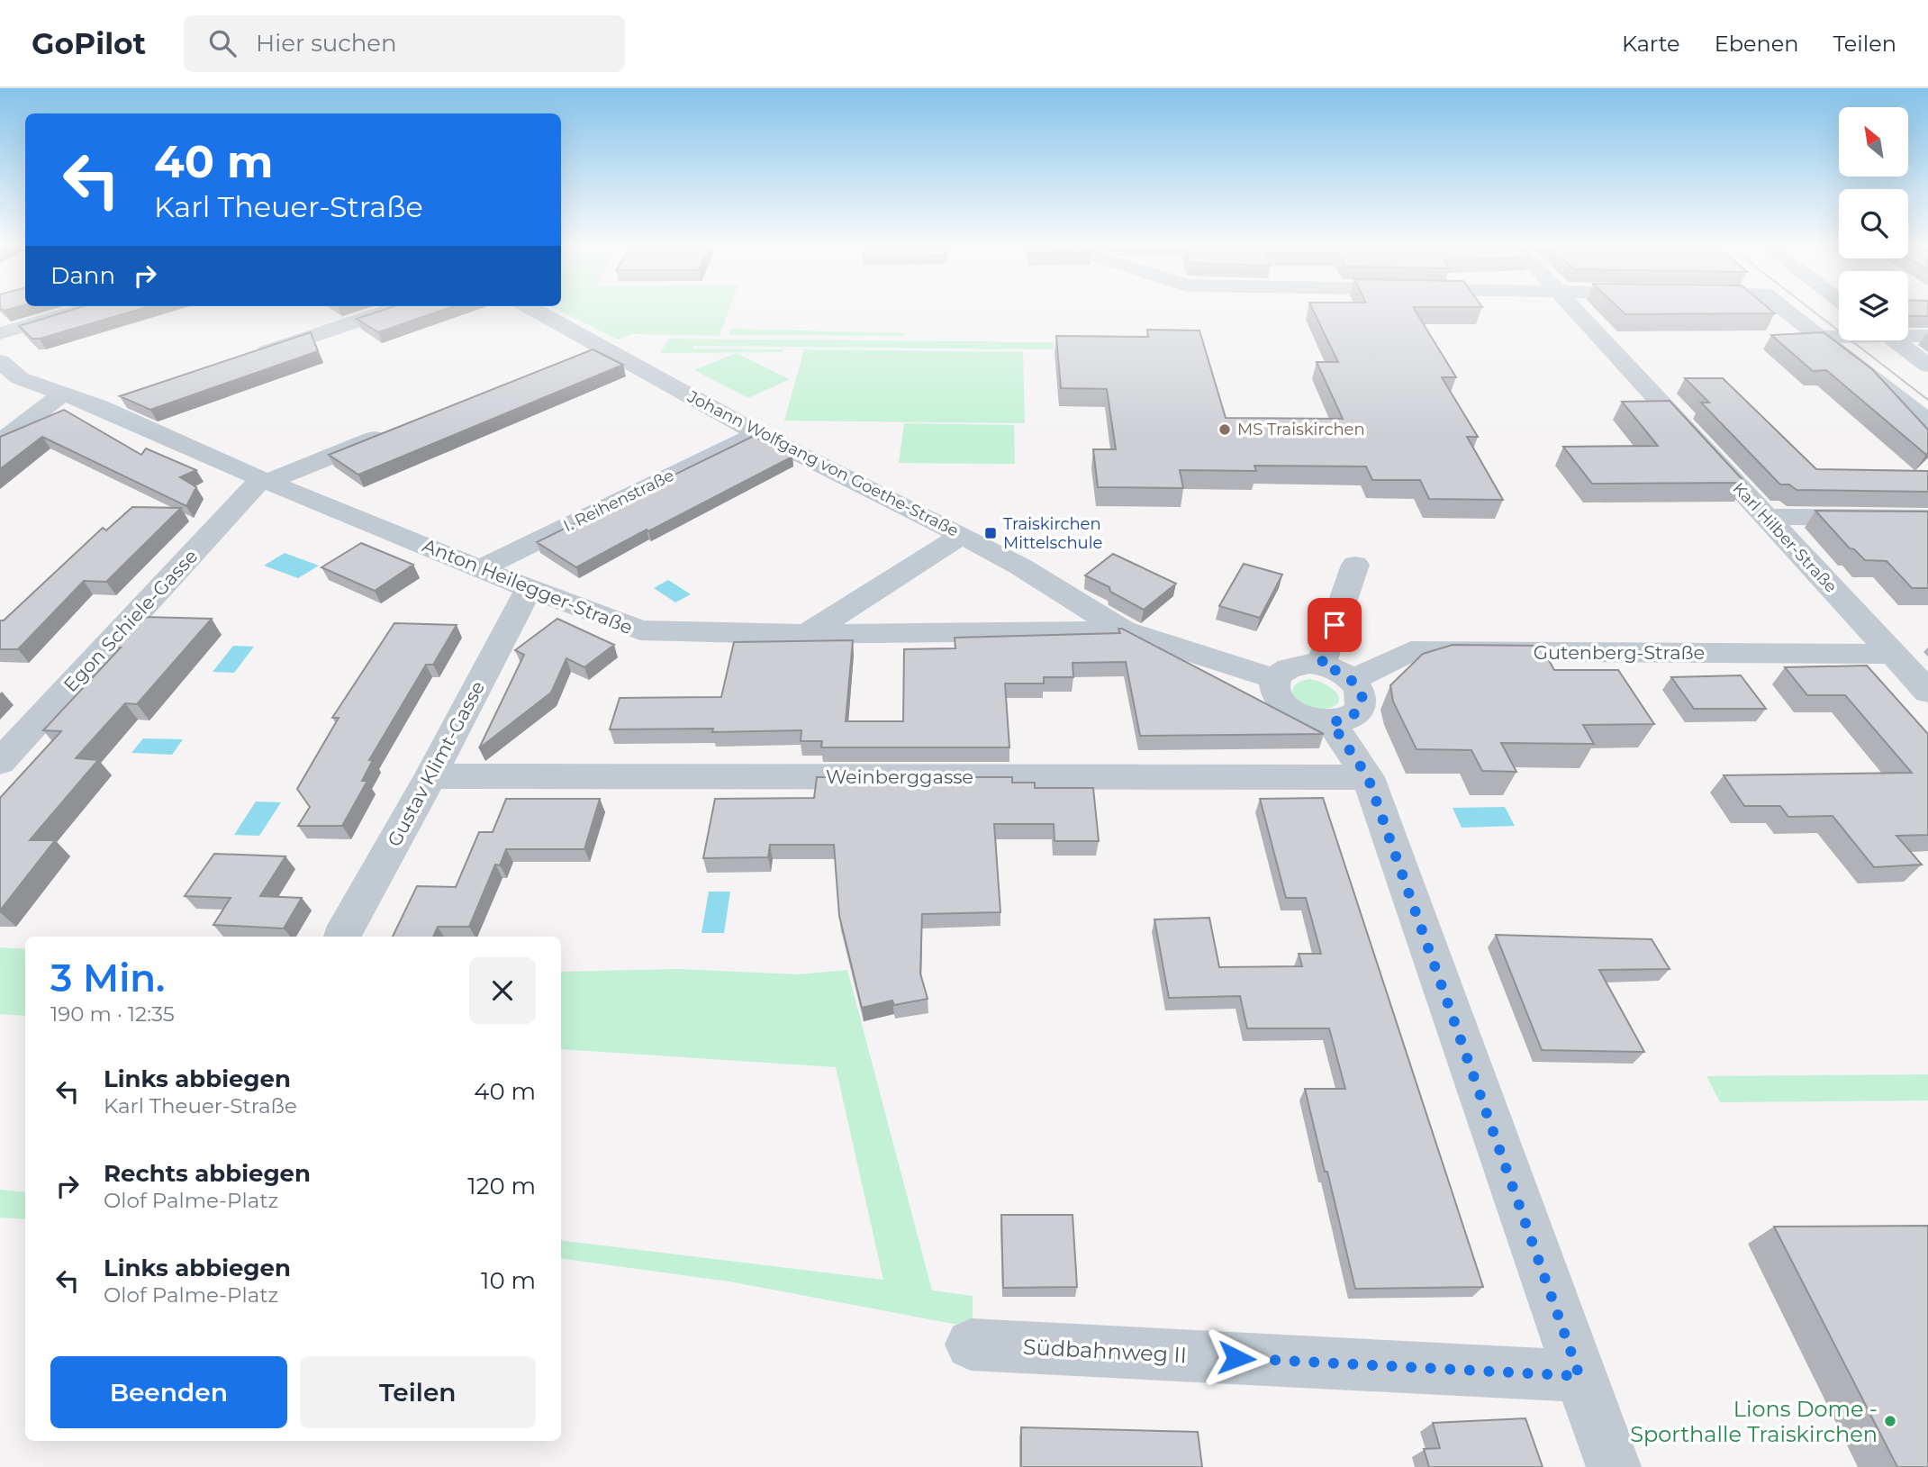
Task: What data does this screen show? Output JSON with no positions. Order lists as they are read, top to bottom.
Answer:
{
  "streets": {
    "street": [
      "Johann Wolfgang von Goethe-Straße",
      "I. Reihenstraße",
      "Karl Hilber-Straße",
      "Anton Heilegger-Straße",
      "Egon Schiele-Gasse",
      "Gutenberg-Straße",
      "Gustav Klimt-Gasse",
      "Weinberggasse",
      "Südbahnweg II"
    ]
  },
  "crossings": [
    ["Johann Wolfgang von Goethe-Straße", "I. Reihenstraße"],
    ["Johann Wolfgang von Goethe-Straße", "Anton Heilegger-Straße"],
    ["I. Reihenstraße", "Anton Heilegger-Straße"],
    ["Karl Hilber-Straße", "Gutenberg-Straße"],
    ["Anton Heilegger-Straße", "Egon Schiele-Gasse"],
    ["Anton Heilegger-Straße", "Gutenberg-Straße"],
    ["Anton Heilegger-Straße", "Gustav Klimt-Gasse"],
    ["Gustav Klimt-Gasse", "Weinberggasse"]
  ],
  "places": {
    "other": ["MS Traiskirchen", "Lions Dome - Sporthalle Traiskirchen"],
    "transit": ["Traiskirchen Mittelschule"]
  },
  "north": "top left",
  "page": {
    "header": "GoPilot",
    "search": "Hier suchen",
    "nav": ["Karte", "Ebenen", "Teilen"],
    "turn": ["40 m", "Karl Theuer-Straße"],
    "then": "Dann",
    "heading": ["3 Min.", "190 m · 12:35"],
    "list": [
      {
        "name": "Links abbiegen",
        "note": "Karl Theuer-Straße",
        "value": "40 m"
      },
      {
        "name": "Rechts abbiegen",
        "note": "Olof Palme-Platz",
        "value": "120 m"
      },
      {
        "name": "Links abbiegen",
        "note": "Olof Palme-Platz",
        "value": "10 m"
      }
    ],
    "buttons": ["Beenden", "Teilen"]
  }
}
